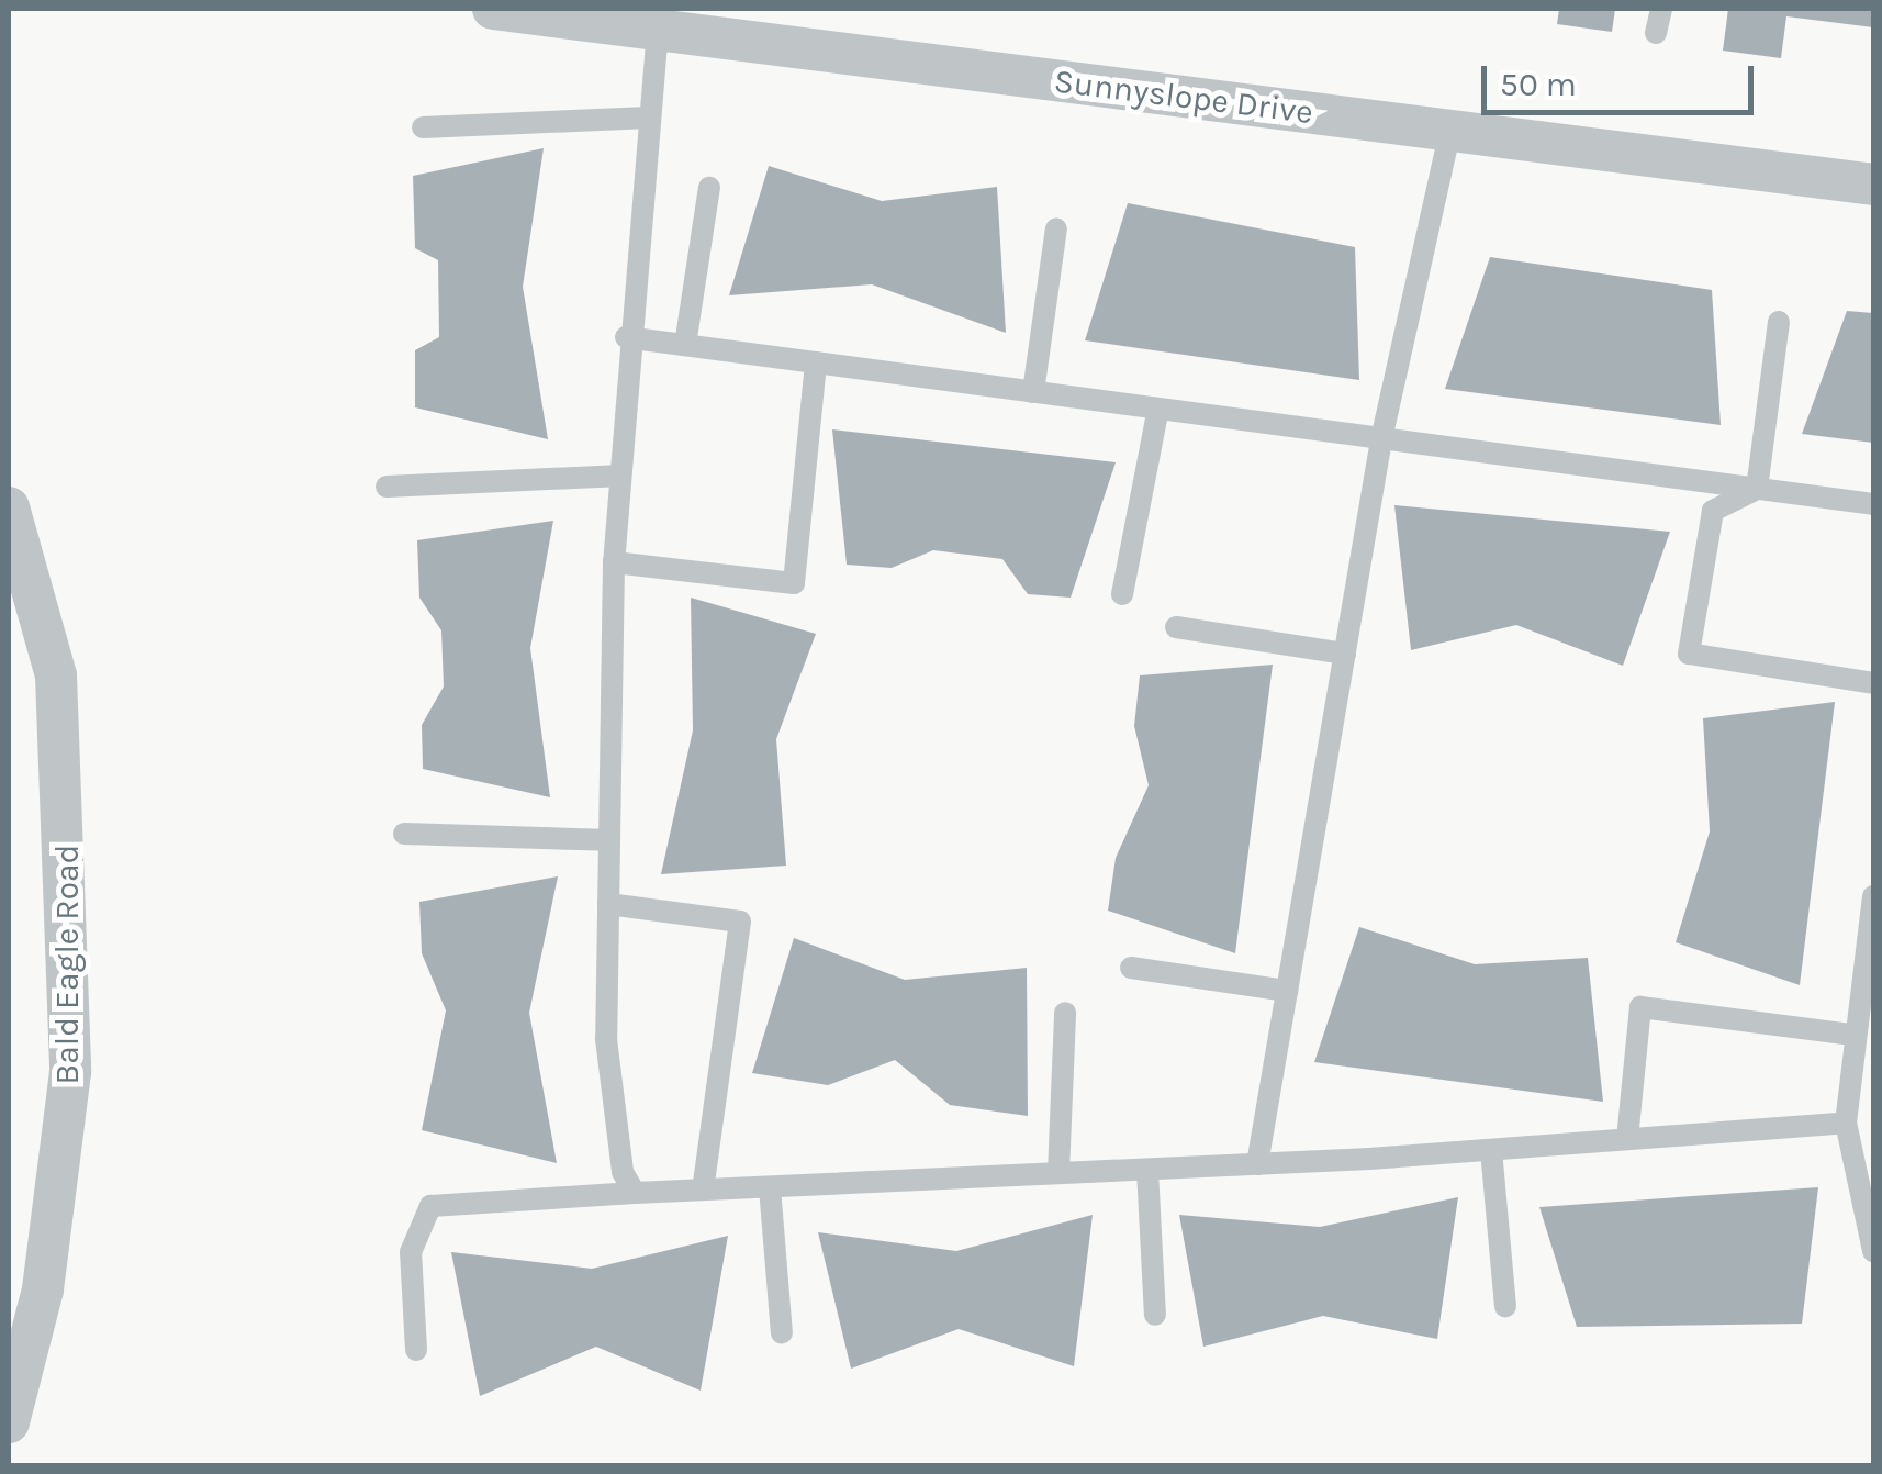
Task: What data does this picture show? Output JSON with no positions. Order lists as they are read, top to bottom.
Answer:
{
  "streets": {
    "street": ["Sunnyslope Drive", "Bald Eagle Road"]
  },
  "scale_bar": "50 m"
}
